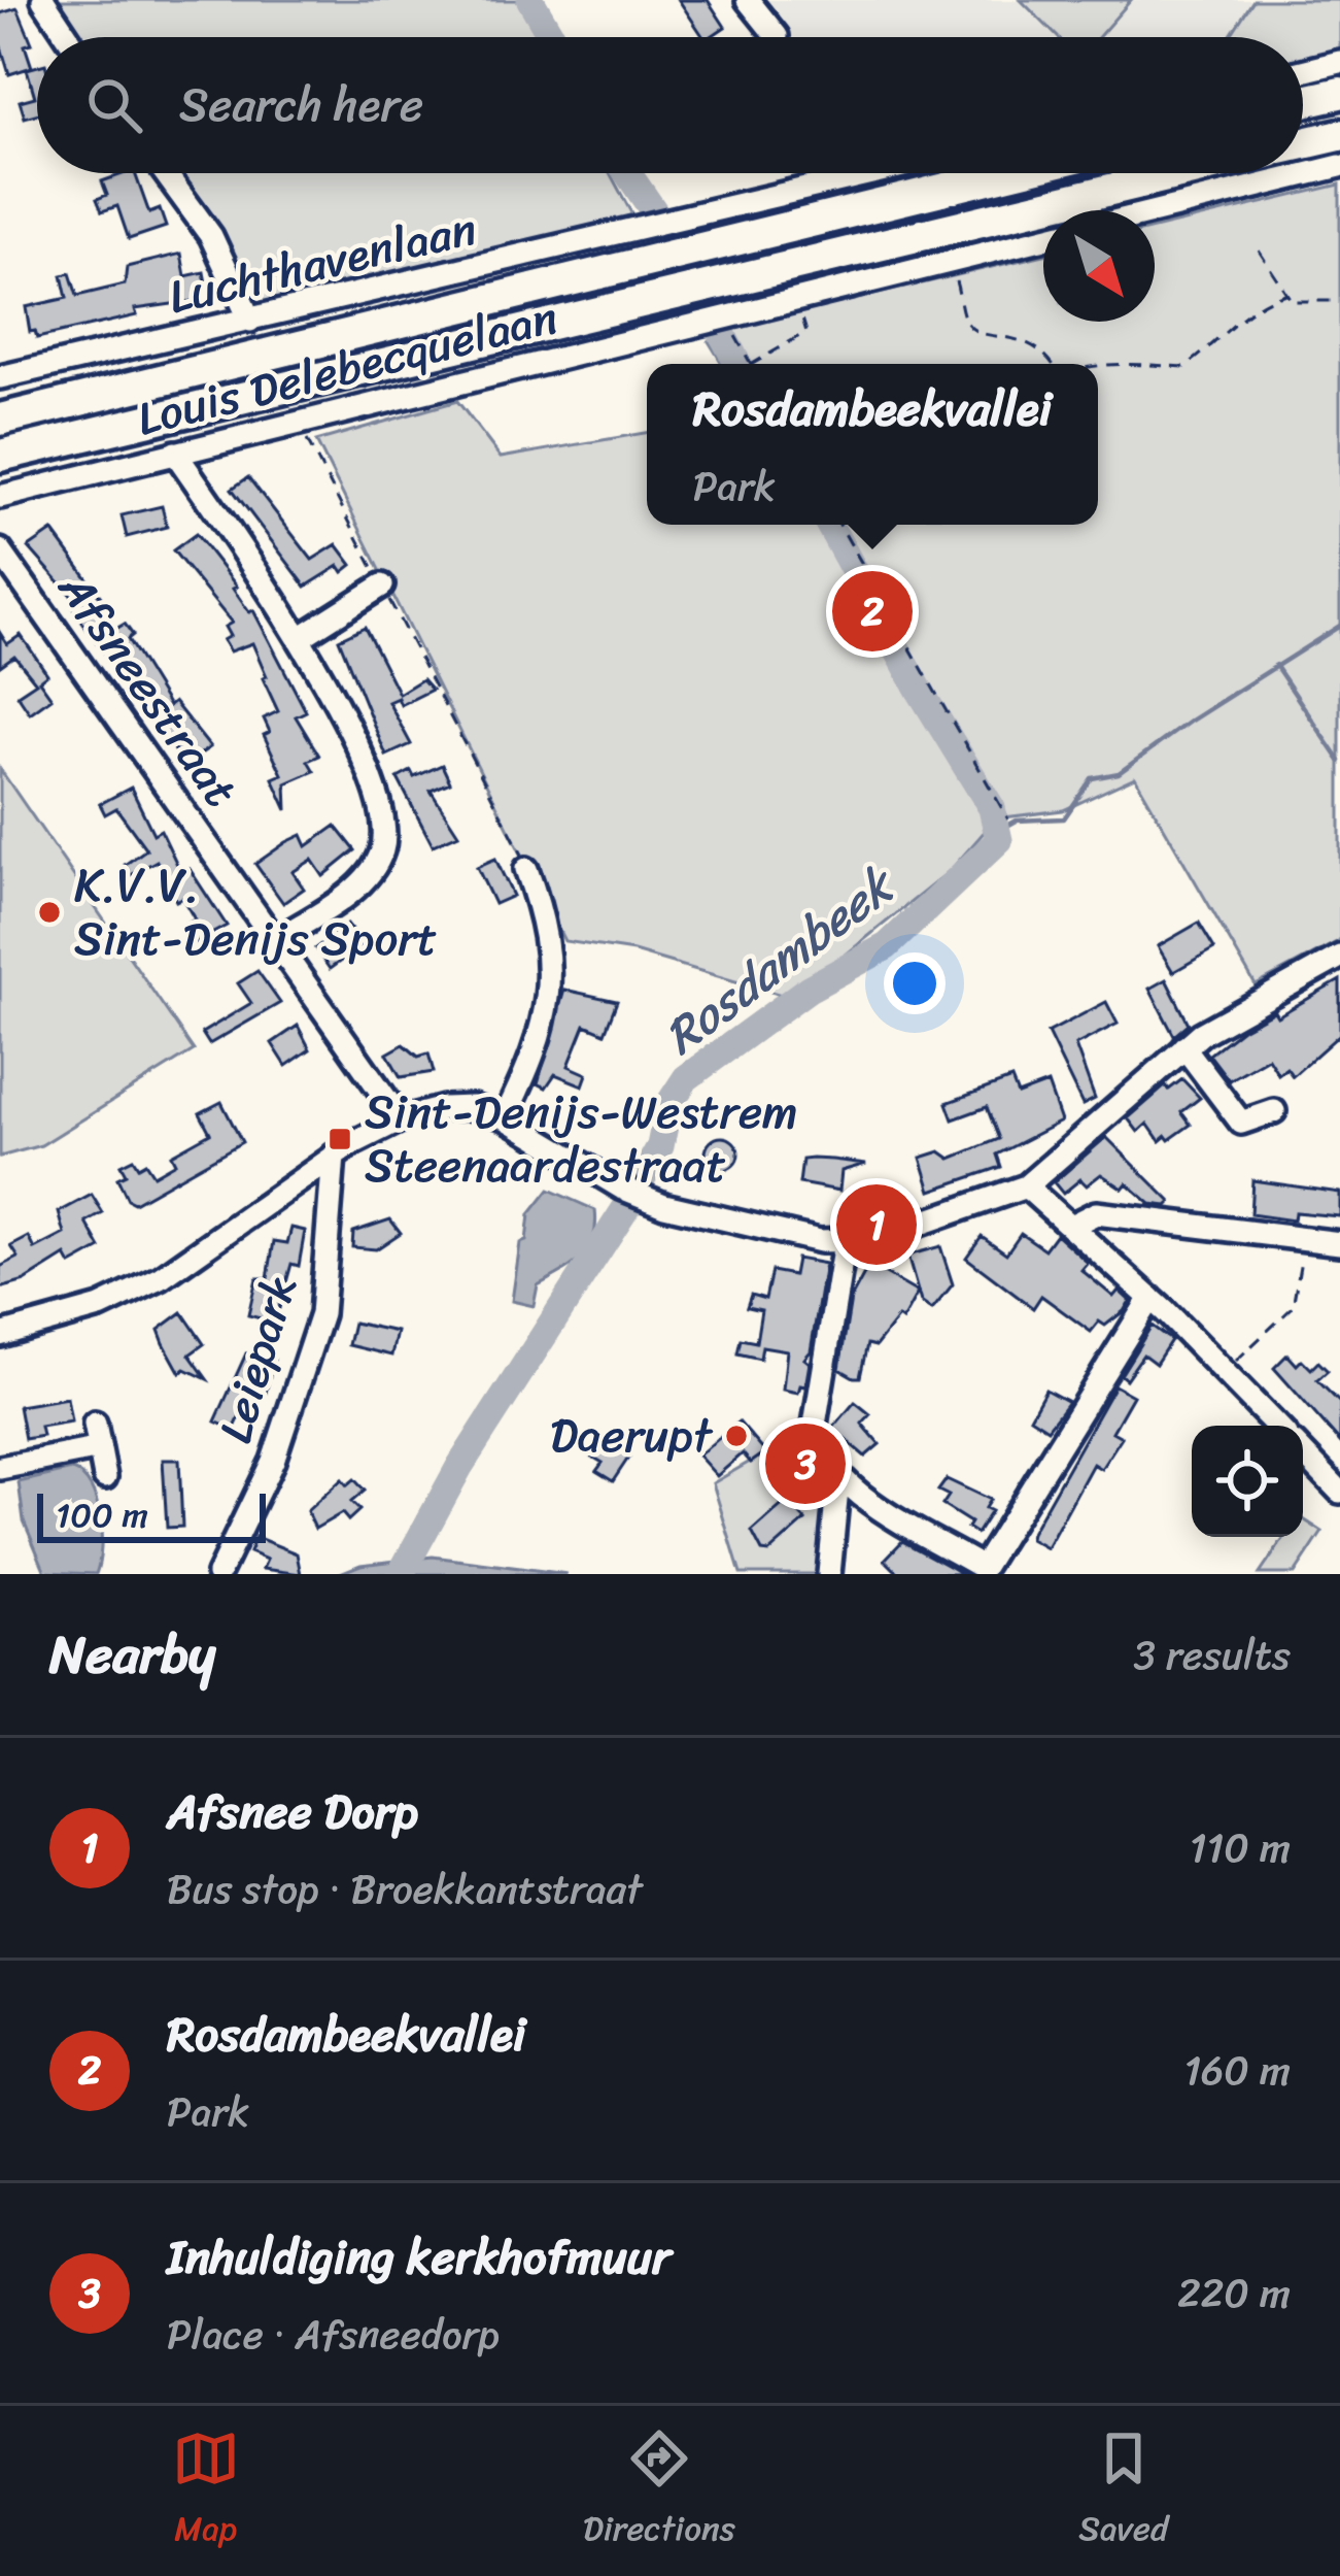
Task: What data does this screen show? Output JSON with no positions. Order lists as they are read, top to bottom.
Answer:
{
  "streets": {
    "street": [
      "Luchthavenlaan",
      "Louis Delebecquelaan",
      "Afsneestraat",
      "Leiepark"
    ]
  },
  "water": ["Rosdambeek"],
  "places": {
    "other": ["K.V.V. Sint-Denijs Sport", "Daerupt"],
    "transit": ["Sint-Denijs-Westrem Steenaardestraat"]
  },
  "scale_bar": "100 m",
  "north": "bottom right",
  "page": {
    "search": "Search here",
    "popup": ["Rosdambeekvallei", "Park"],
    "pins": ["2", "1", "3"],
    "scale": "100 m",
    "heading": ["Nearby", "3 results"],
    "list": [
      {
        "mark": "1",
        "name": "Afsnee Dorp",
        "note": "Bus stop · Broekkantstraat",
        "value": "110 m"
      },
      {
        "mark": "2",
        "name": "Rosdambeekvallei",
        "note": "Park",
        "value": "160 m"
      },
      {
        "mark": "3",
        "name": "Inhuldiging kerkhofmuur",
        "note": "Place · Afsneedorp",
        "value": "220 m"
      }
    ],
    "nav": ["Map", "Directions", "Saved"]
  }
}
